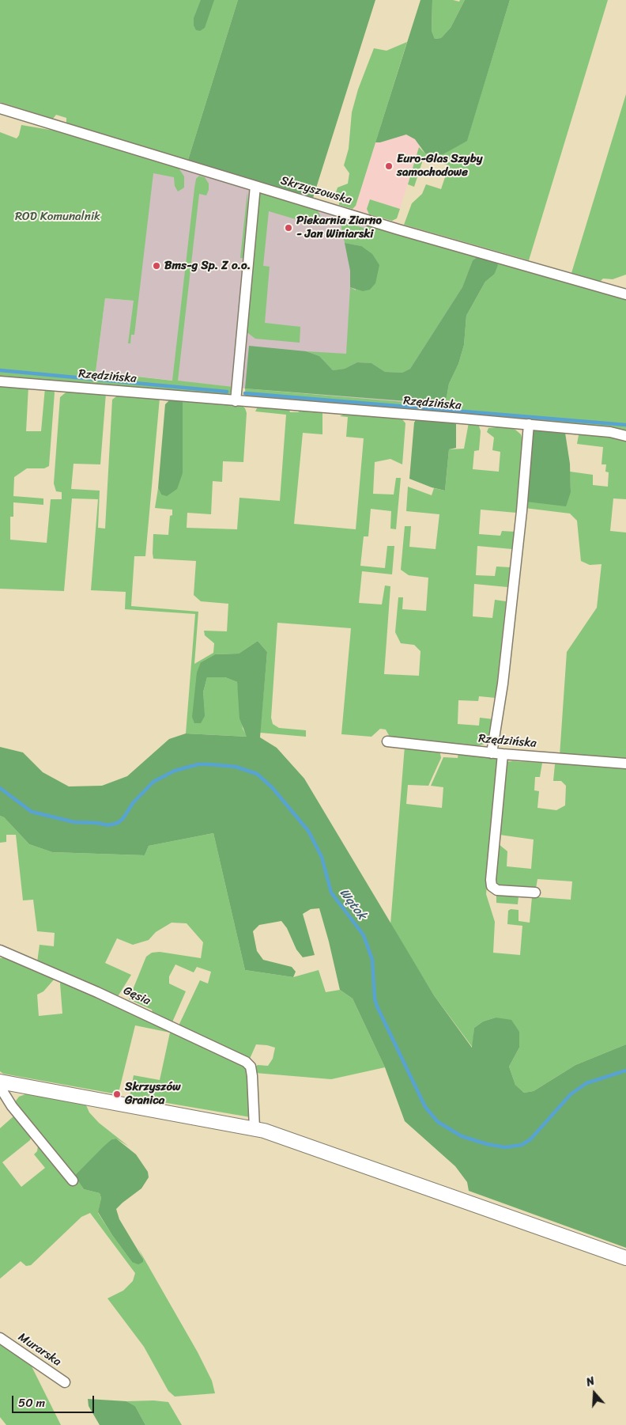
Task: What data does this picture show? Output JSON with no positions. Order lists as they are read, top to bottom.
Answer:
{
  "streets": {
    "street": [
      "Skrzyszowska",
      "Rzędzińska",
      "Gęsia",
      "Murarska"
    ]
  },
  "water": ["Wątok"],
  "parks": ["ROD Komunalnik"],
  "places": [
    "Euro-Glas Szyby samochodowe",
    "Piekarnia Ziarno - Jan Winiarski",
    "Bms-g Sp. Z o.o.",
    "Skrzyszów Granica"
  ],
  "scale_bar": "50 m",
  "north": "top"
}
